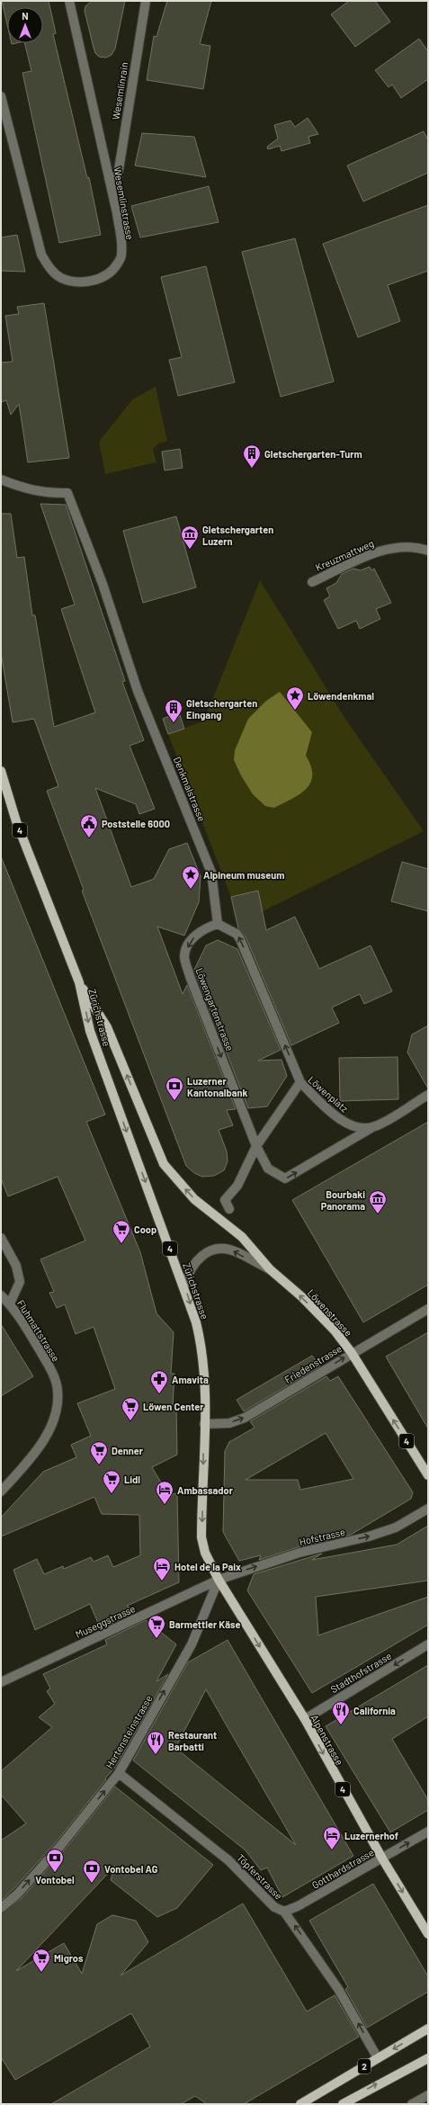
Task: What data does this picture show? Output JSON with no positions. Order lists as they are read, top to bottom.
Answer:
{
  "streets": {
    "main road": [
      "4",
      "Zürichstrasse",
      "Löwenstrasse",
      "Alpenstrasse",
      "2"
    ],
    "street": [
      "Wesemlinrain",
      "Wesemlinstrasse",
      "Kreuzmattweg",
      "Denkmalstrasse",
      "Löwengartenstrasse",
      "Löwenplatz",
      "Fluhmattstrasse",
      "Friedenstrasse",
      "Hofstrasse",
      "Museggstrasse",
      "Stadthofstrasse",
      "Hertensteinstrasse",
      "Gotthardstrasse",
      "Töpferstrasse"
    ]
  },
  "crossings": [
    ["Wesemlinrain", "Wesemlinstrasse"],
    ["Denkmalstrasse", "Löwengartenstrasse"],
    ["Löwengartenstrasse", "Löwenplatz"],
    ["Zürichstrasse", "Löwenstrasse"],
    ["Zürichstrasse", "Friedenstrasse"],
    ["Zürichstrasse", "Hofstrasse"],
    ["Zürichstrasse", "Museggstrasse"],
    ["Zürichstrasse", "Hertensteinstrasse"],
    ["Zürichstrasse", "Alpenstrasse"],
    ["Löwenstrasse", "Friedenstrasse"],
    ["Hofstrasse", "Museggstrasse"],
    ["Hofstrasse", "Hertensteinstrasse"],
    ["Museggstrasse", "Hertensteinstrasse"],
    ["Stadthofstrasse", "Alpenstrasse"],
    ["Hertensteinstrasse", "Töpferstrasse"],
    ["Alpenstrasse", "Gotthardstrasse"],
    ["Gotthardstrasse", "Töpferstrasse"],
    ["Töpferstrasse", "2"]
  ],
  "one_way": [
    "Löwenstrasse",
    "Friedenstrasse",
    "Hofstrasse",
    "Stadthofstrasse",
    "Hertensteinstrasse",
    "Alpenstrasse",
    "Töpferstrasse"
  ],
  "places": {
    "building": ["Gletschergarten-Turm", "Gletschergarten Eingang"],
    "museum": ["Gletschergarten Luzern", "Bourbaki Panorama"],
    "place": ["Löwendenkmal", "Alpineum museum"],
    "public building": ["Poststelle 6000"],
    "bank": ["Luzerner Kantonalbank", "Vontobel", "Vontobel AG"],
    "supermarket": [
      "Coop",
      "Löwen Center",
      "Denner",
      "Lidl",
      "Barmettler Käse",
      "Migros"
    ],
    "pharmacy": ["Amavita"],
    "hotel": ["Ambassador", "Hotel de la Paix", "Luzernerhof"],
    "restaurant": ["California", "Restaurant Barbatti"]
  },
  "north": "top"
}
